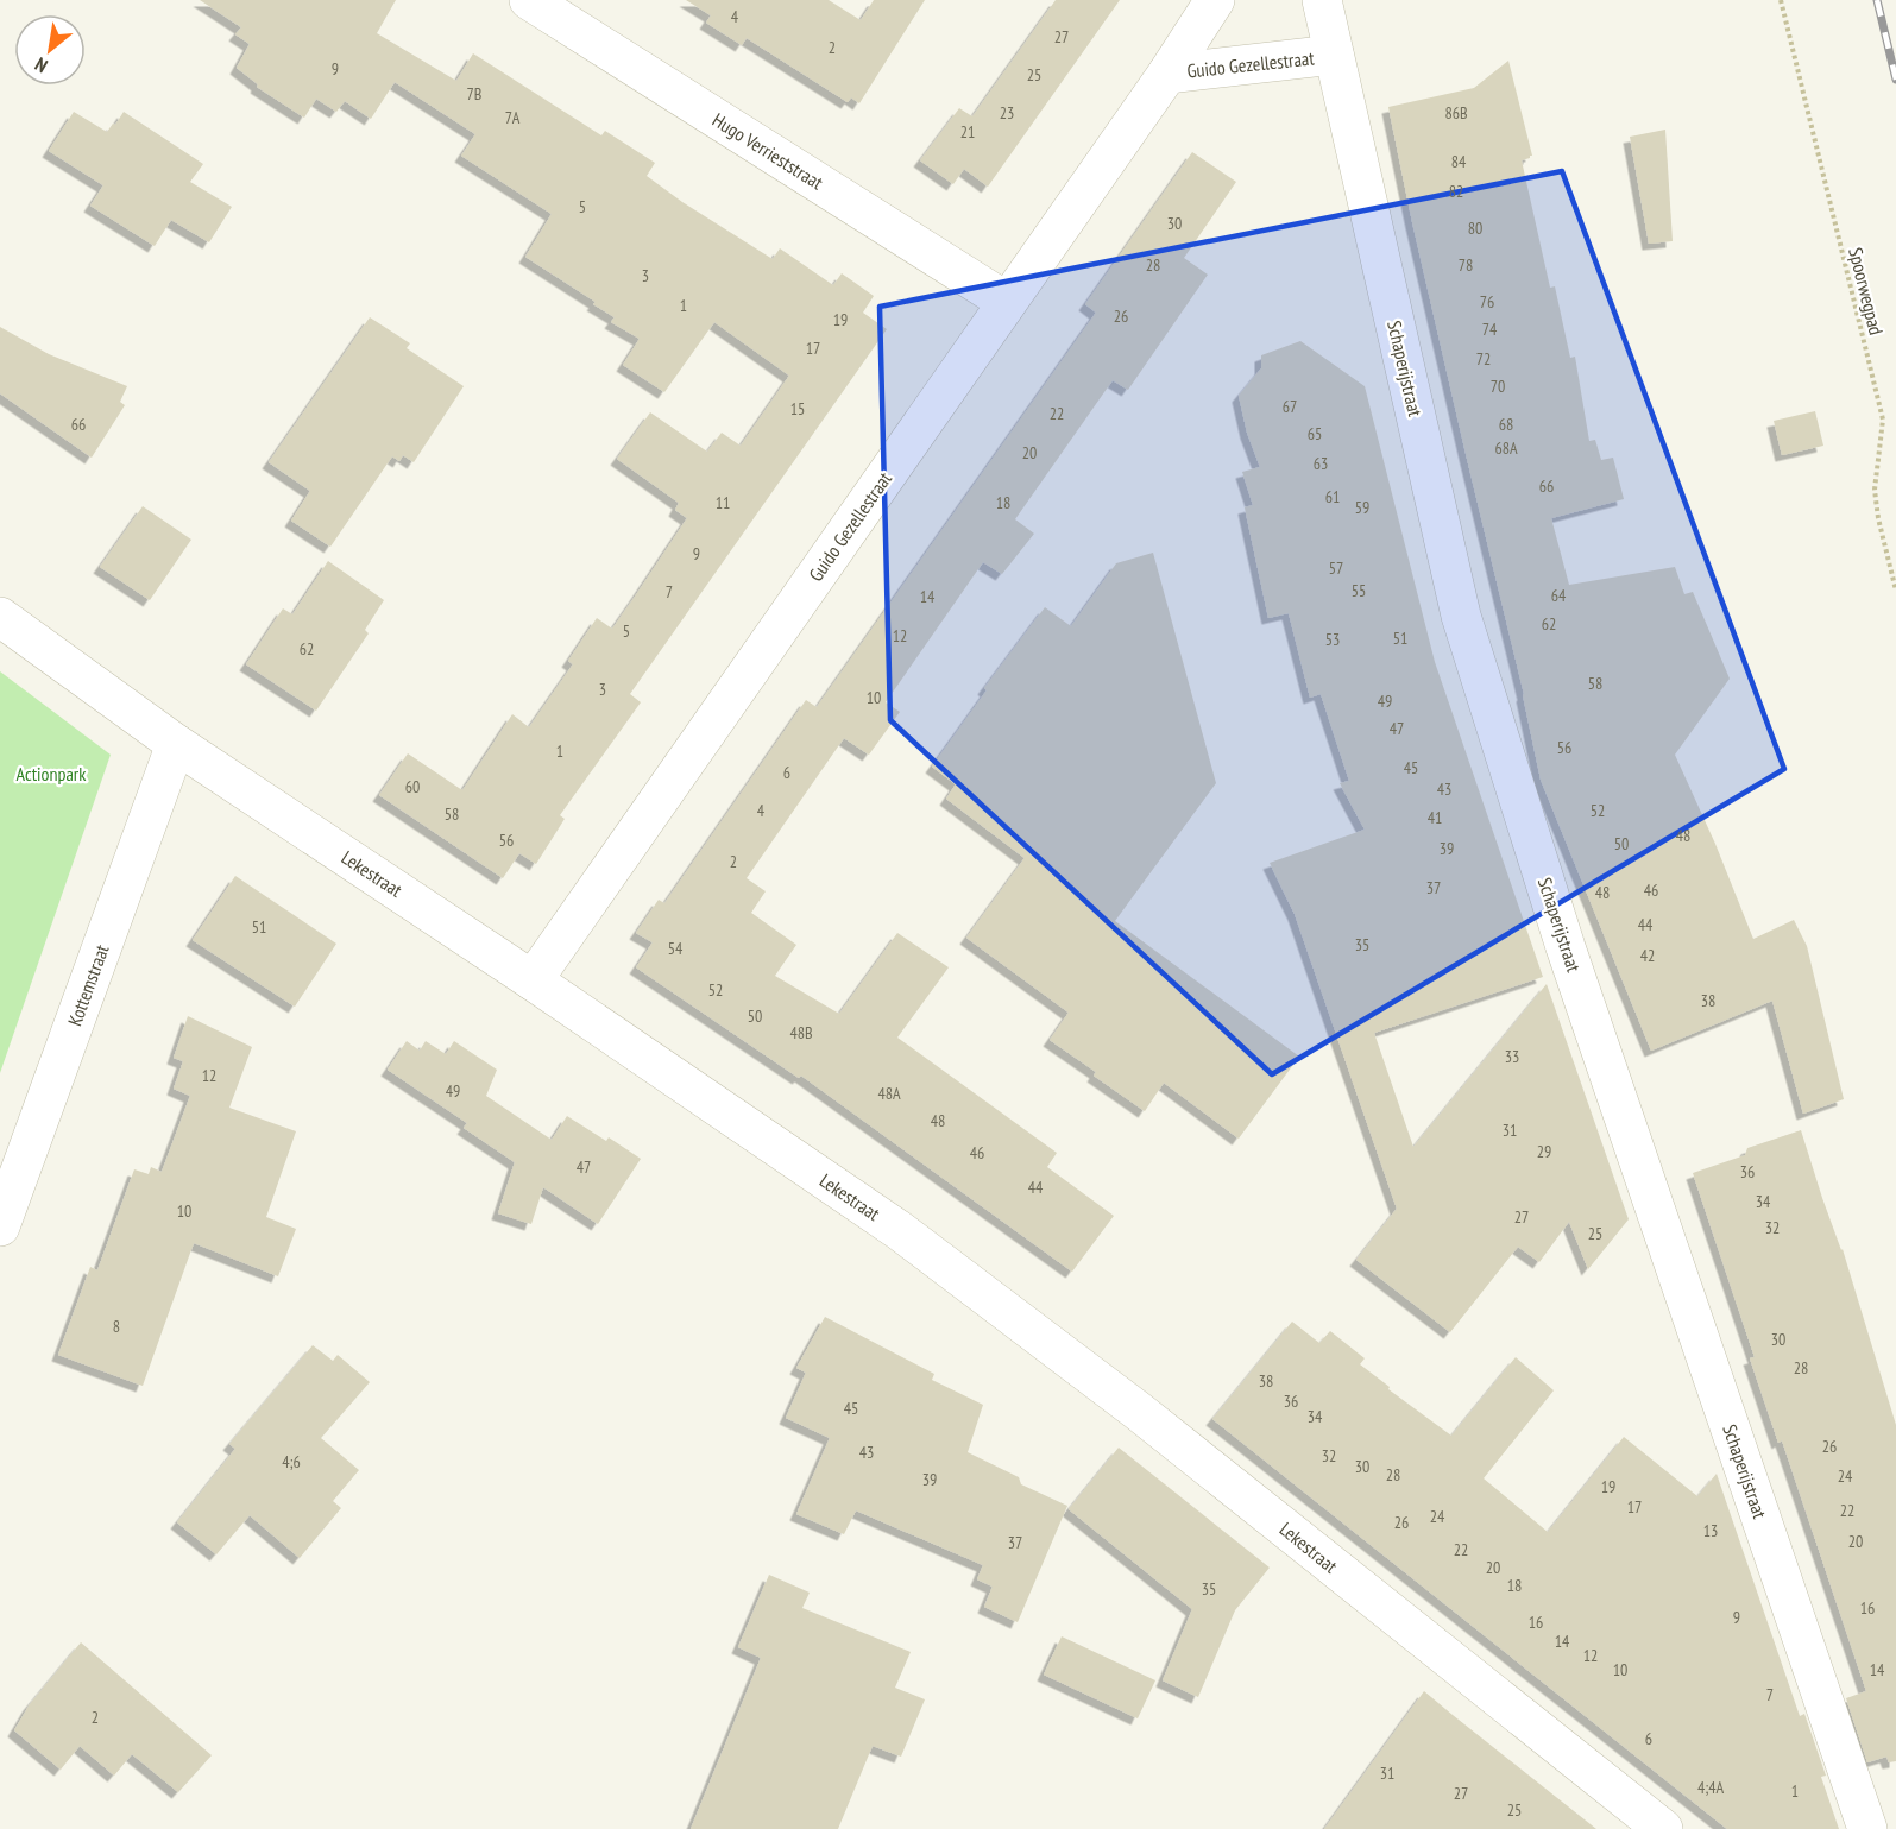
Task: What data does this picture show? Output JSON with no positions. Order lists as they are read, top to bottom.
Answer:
{
  "streets": {
    "street": [
      "Guido Gezellestraat",
      "Hugo Verrieststraat",
      "Schaperijstraat",
      "Lekestraat",
      "Kottemstraat"
    ],
    "path": ["Spoorwegpad"]
  },
  "crossings": [
    ["Guido Gezellestraat", "Hugo Verrieststraat"],
    ["Guido Gezellestraat", "Schaperijstraat"],
    ["Guido Gezellestraat", "Lekestraat"],
    ["Lekestraat", "Kottemstraat"]
  ],
  "parks": ["Actionpark"],
  "house_numbers": [
    "4",
    "27",
    "2",
    "9",
    "25",
    "7B",
    "23",
    "86B",
    "7A",
    "21",
    "84",
    "82",
    "5",
    "30",
    "80",
    "28",
    "78",
    "3",
    "76",
    "1",
    "26",
    "19",
    "74",
    "17",
    "72",
    "70",
    "67",
    "15",
    "22",
    "66",
    "68",
    "65",
    "68A",
    "20",
    "63",
    "66",
    "61",
    "11",
    "18",
    "59",
    "9",
    "57",
    "55",
    "7",
    "64",
    "14",
    "62",
    "5",
    "12",
    "51",
    "53",
    "62",
    "58",
    "3",
    "10",
    "49",
    "47",
    "56",
    "1",
    "45",
    "6",
    "60",
    "43",
    "4",
    "52",
    "58",
    "41",
    "48",
    "56",
    "50",
    "39",
    "2",
    "37",
    "46",
    "48",
    "44",
    "51",
    "35",
    "54",
    "42",
    "52",
    "38",
    "50",
    "48B",
    "33",
    "12",
    "49",
    "48A",
    "48",
    "31",
    "29",
    "46",
    "47",
    "36",
    "44",
    "34",
    "10",
    "27",
    "32",
    "25",
    "8",
    "30",
    "28",
    "38",
    "36",
    "45",
    "34",
    "26",
    "43",
    "32",
    "4;6",
    "30",
    "28",
    "24",
    "39",
    "19",
    "17",
    "22",
    "24",
    "26",
    "13",
    "20",
    "37",
    "22",
    "20",
    "18",
    "35",
    "16",
    "9",
    "16",
    "14",
    "12",
    "10",
    "14",
    "7",
    "2",
    "6",
    "31",
    "4;4A",
    "1",
    "27",
    "25"
  ],
  "north": "bottom left"
}
